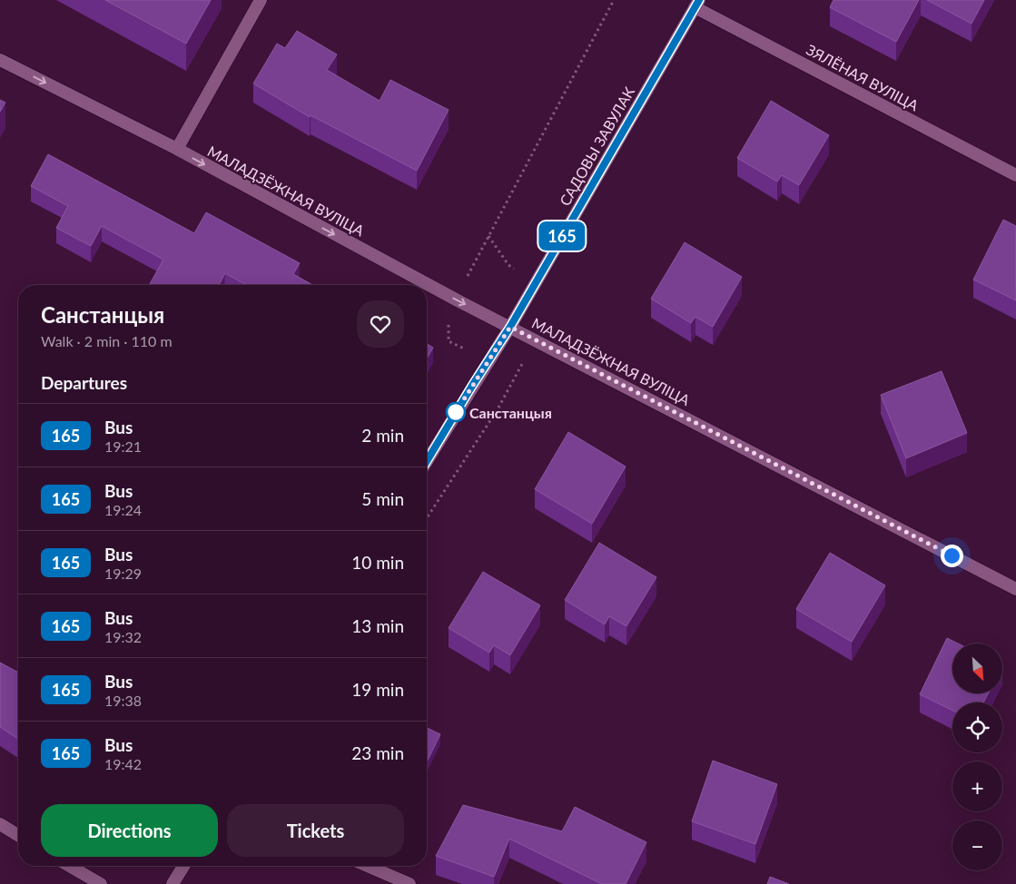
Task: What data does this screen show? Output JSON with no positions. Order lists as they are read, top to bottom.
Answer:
{
  "streets": {
    "street": ["ЗЯЛЁНАЯ ВУЛІЦА", "САДОВЫ ЗАВУЛАК", "МАЛАДЗЁЖНАЯ ВУЛІЦА"]
  },
  "crossings": [
    ["ЗЯЛЁНАЯ ВУЛІЦА", "САДОВЫ ЗАВУЛАК"],
    ["САДОВЫ ЗАВУЛАК", "МАЛАДЗЁЖНАЯ ВУЛІЦА"]
  ],
  "one_way": ["МАЛАДЗЁЖНАЯ ВУЛІЦА"],
  "places": ["Санстанцыя"],
  "lines": ["bus line 165"],
  "north": "bottom right",
  "page": {
    "on_map": "165",
    "heading": [
      ["Санстанцыя", "Walk · 2 min · 110 m"],
      "Departures"
    ],
    "list": [
      {
        "mark": "165",
        "name": "Bus",
        "note": "19:21",
        "value": "2 min"
      },
      {
        "mark": "165",
        "name": "Bus",
        "note": "19:24",
        "value": "5 min"
      },
      {
        "mark": "165",
        "name": "Bus",
        "note": "19:29",
        "value": "10 min"
      },
      {
        "mark": "165",
        "name": "Bus",
        "note": "19:32",
        "value": "13 min"
      },
      {
        "mark": "165",
        "name": "Bus",
        "note": "19:38",
        "value": "19 min"
      },
      {
        "mark": "165",
        "name": "Bus",
        "note": "19:42",
        "value": "23 min"
      }
    ],
    "map_buttons": ["+", "−"],
    "buttons": ["Directions", "Tickets"]
  }
}
